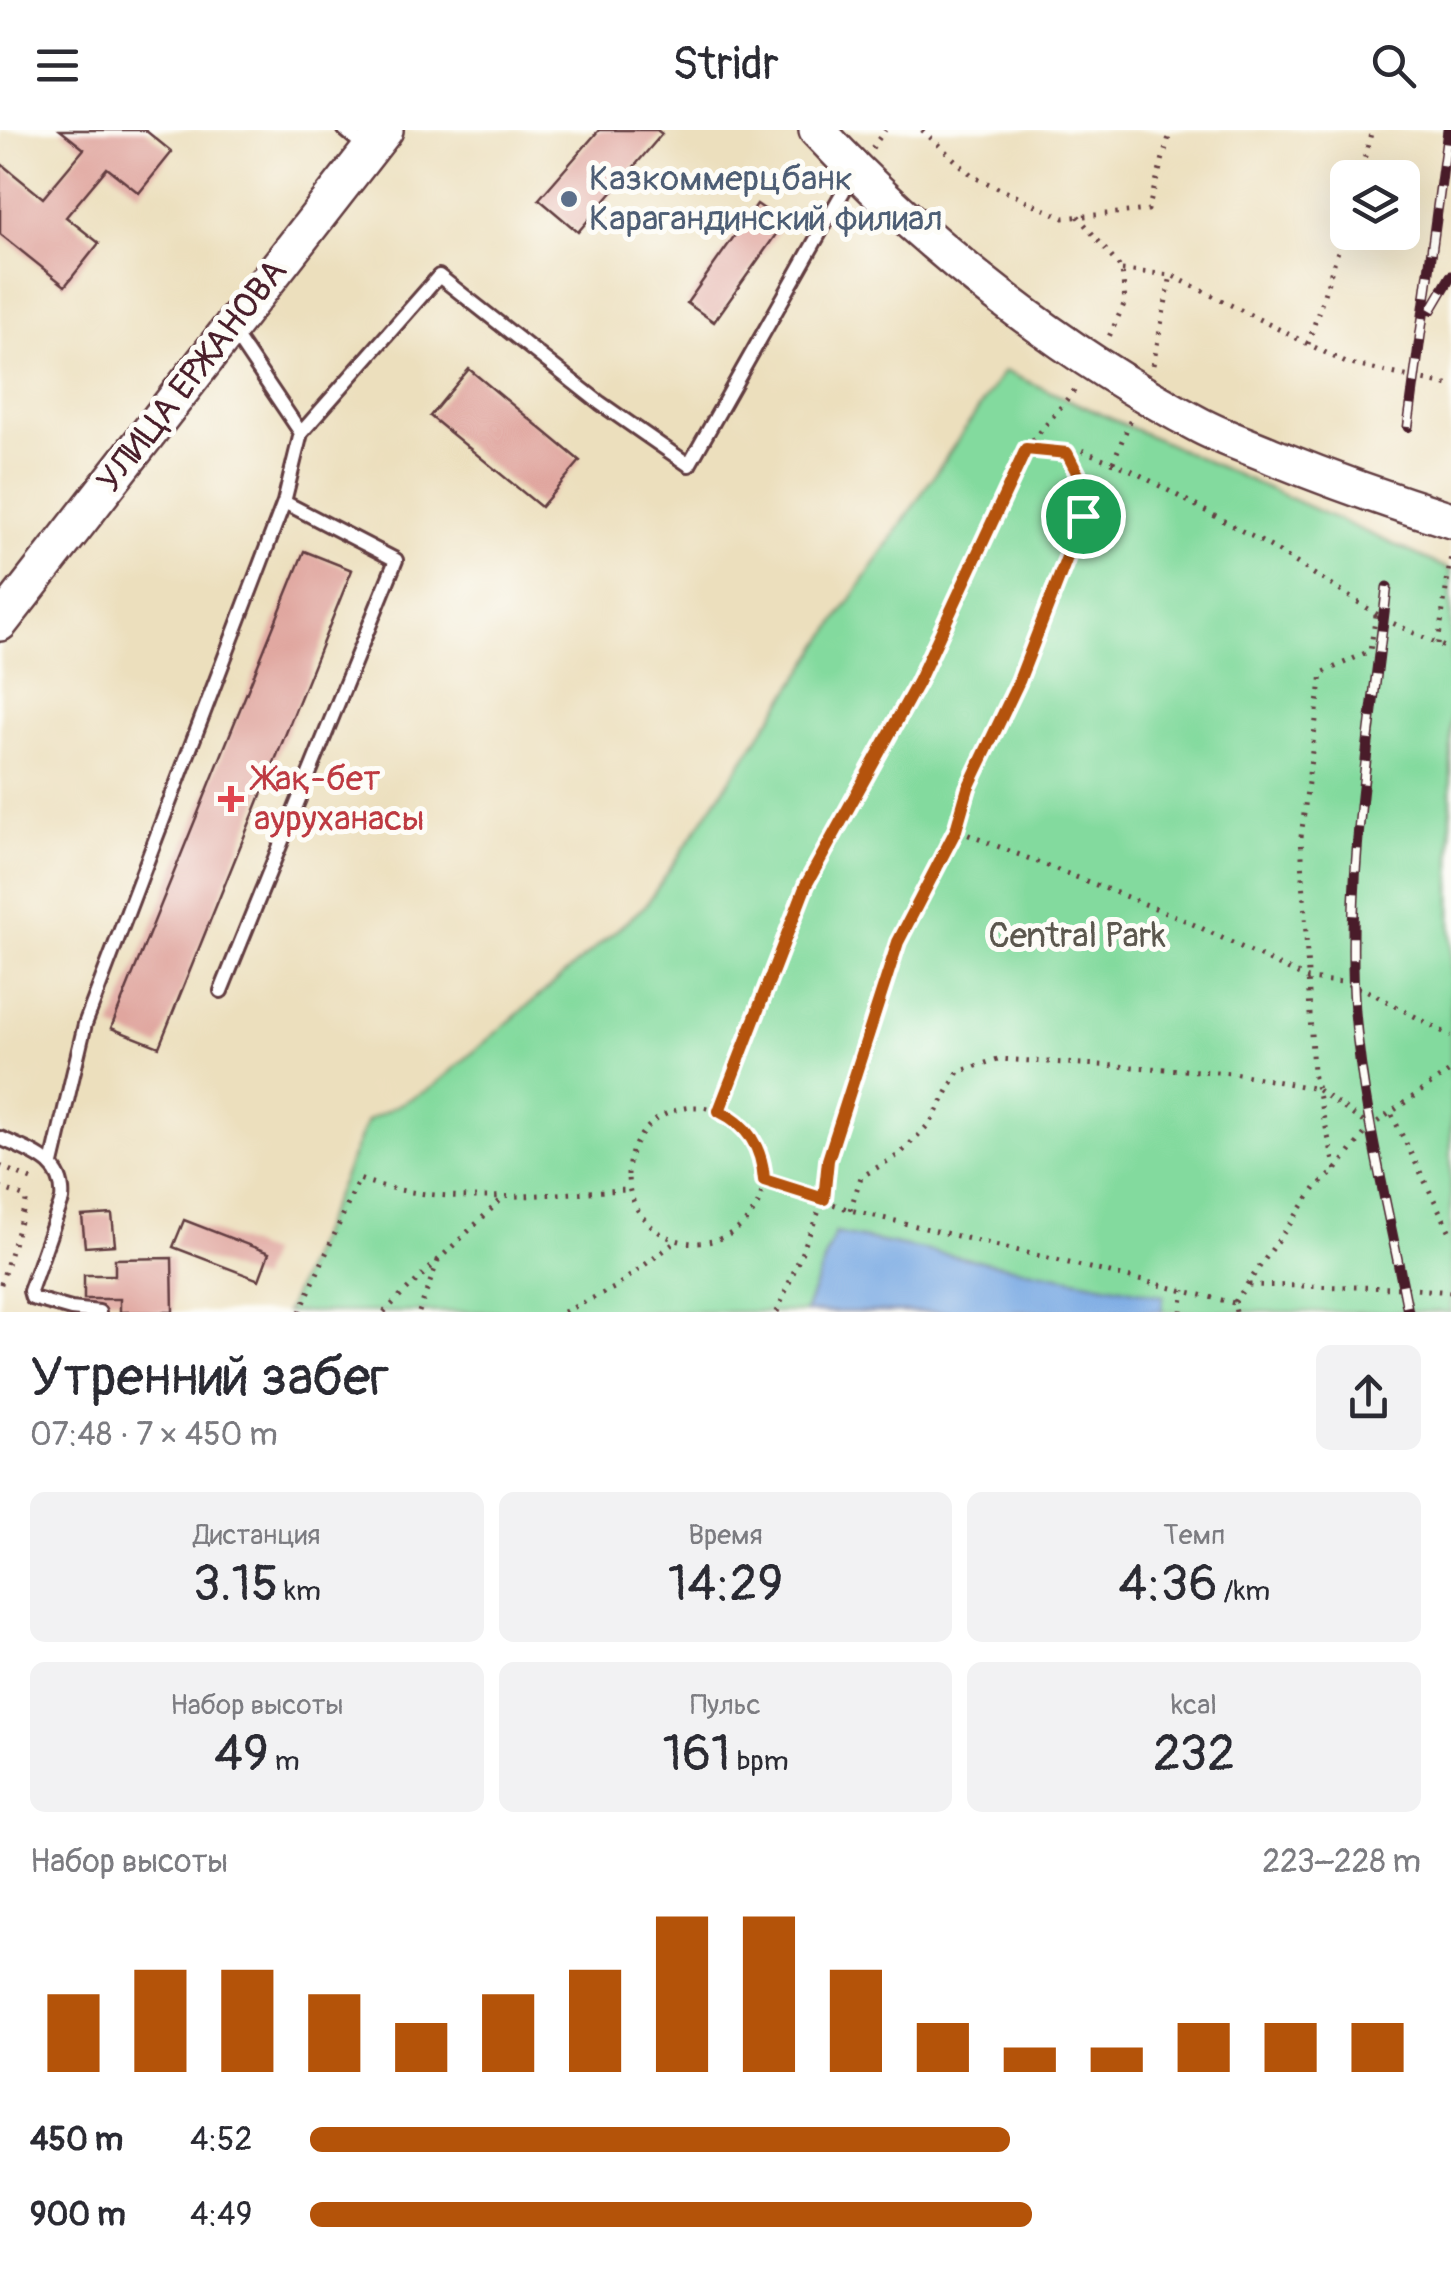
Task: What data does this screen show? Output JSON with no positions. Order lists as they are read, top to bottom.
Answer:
{
  "streets": {
    "main road": ["УЛИЦА ЕРЖАНОВА"]
  },
  "parks": ["Central Park"],
  "places": {
    "other": ["Казкоммерцбанк Карагандинский филиал"],
    "health": ["Жақ-бет ауруханасы"]
  },
  "page": {
    "header": "Stridr",
    "heading": ["Утренний забег", "07:48 · 7 × 450 m"],
    "stats": [
      ["Дистанция", "3.15 km"],
      ["Время", "14:29"],
      ["Темп", "4:36 /km"],
      ["Набор высоты", "49 m"],
      ["Пульс", "161 bpm"],
      ["kcal", "232"]
    ],
    "chart": ["Набор высоты", "223–228 m"],
    "list": [
      {
        "name": "450 m",
        "note": "4:52"
      },
      {
        "name": "900 m",
        "note": "4:49"
      }
    ]
  }
}
